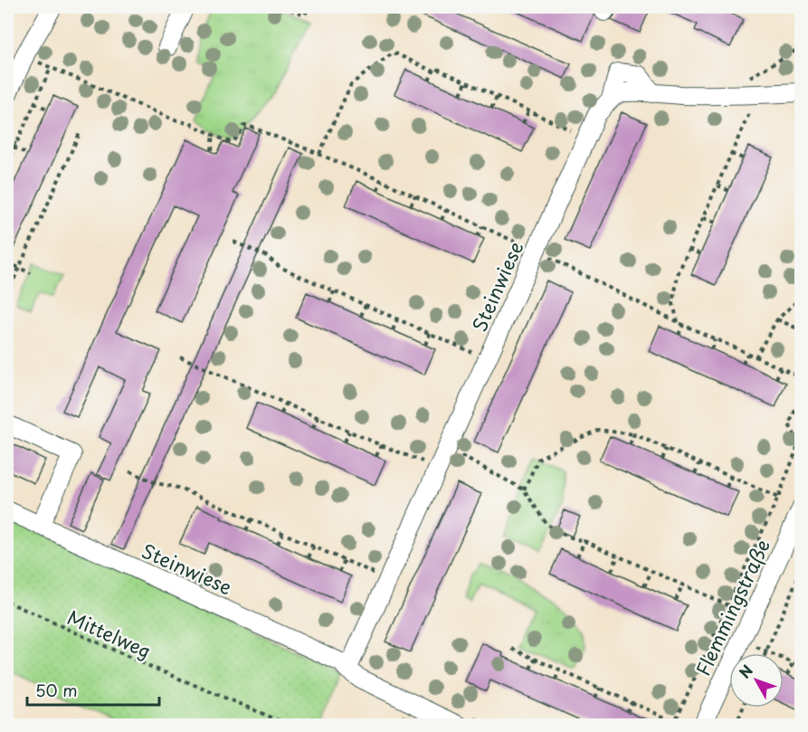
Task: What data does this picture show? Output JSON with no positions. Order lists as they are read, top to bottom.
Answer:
{
  "streets": {
    "street": ["Steinwiese", "Flemmingstraße"],
    "path": ["Mittelweg"]
  },
  "scale_bar": "50 m",
  "north": "top left"
}
